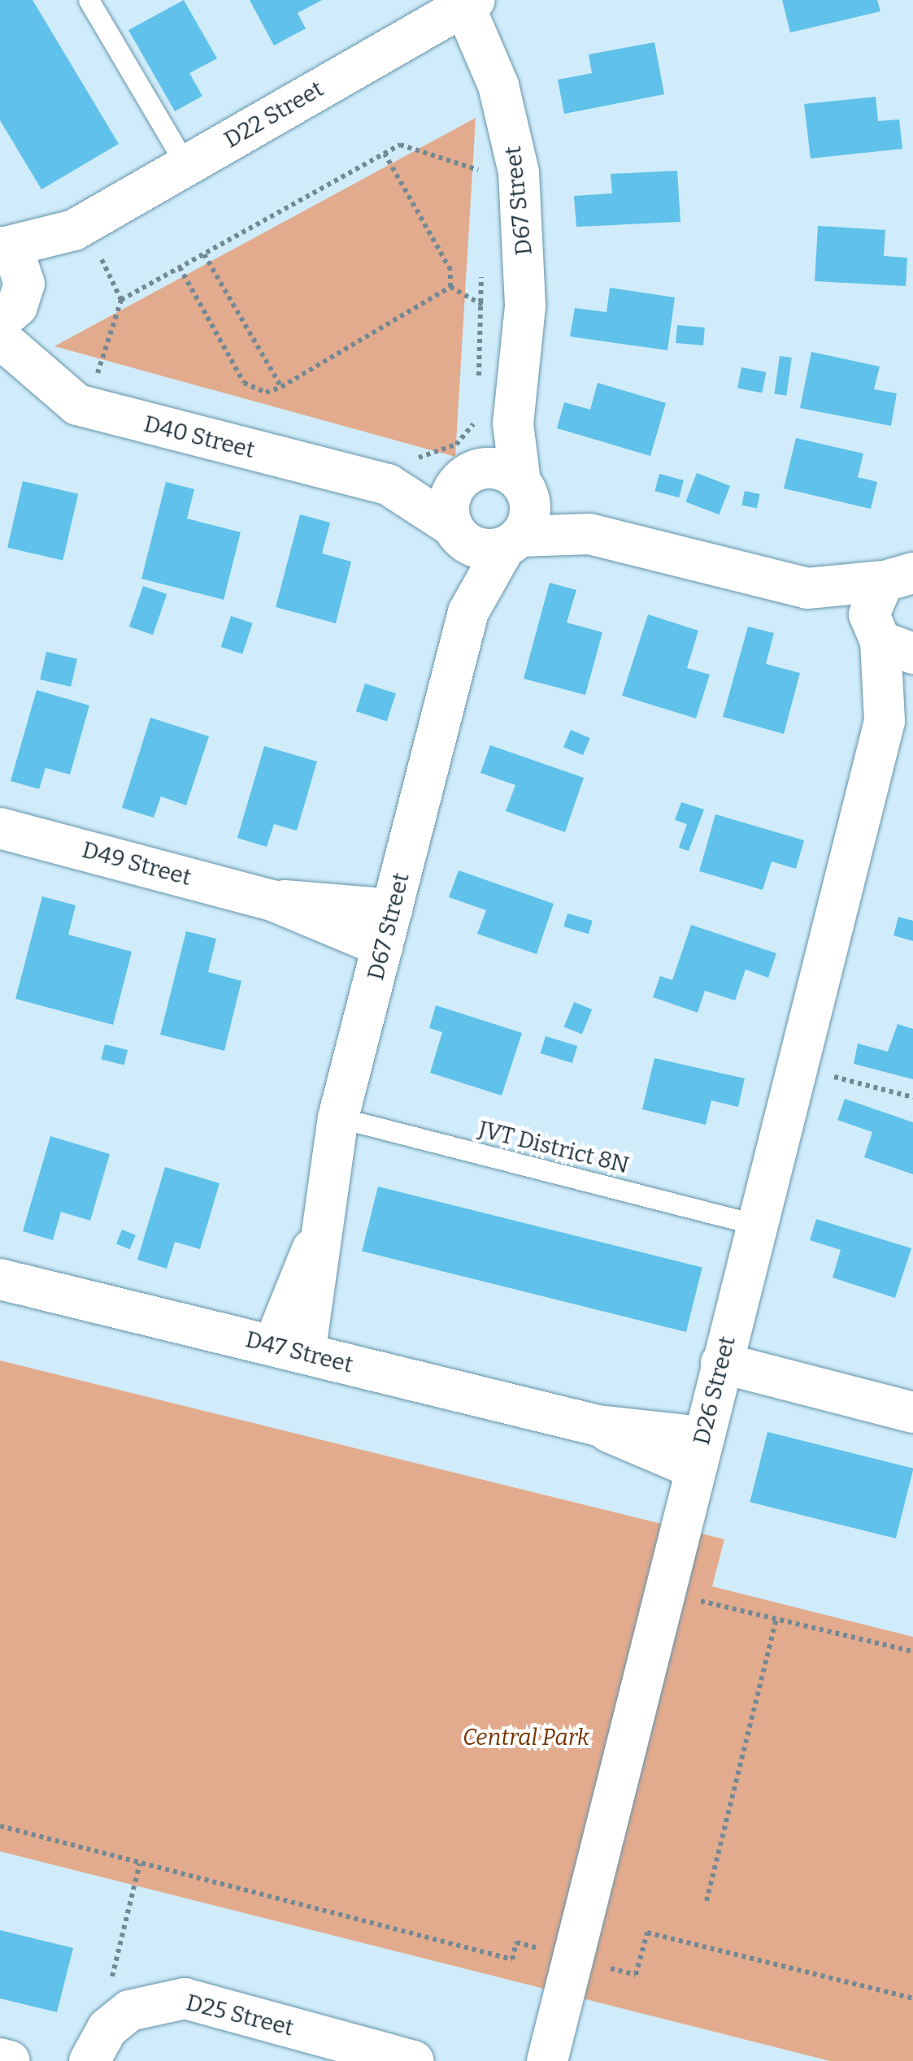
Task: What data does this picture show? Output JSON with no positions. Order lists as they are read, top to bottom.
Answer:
{
  "streets": {
    "street": [
      "D22 Street",
      "D67 Street",
      "D40 Street",
      "D49 Street",
      "D47 Street",
      "D26 Street",
      "D25 Street"
    ],
    "lane": ["JVT District 8N"]
  },
  "crossings": [
    ["D22 Street", "D67 Street"],
    ["D22 Street", "D40 Street"],
    ["D67 Street", "D40 Street"],
    ["D67 Street", "D49 Street"],
    ["D67 Street", "JVT District 8N"],
    ["D67 Street", "D47 Street"],
    ["JVT District 8N", "D26 Street"],
    ["D47 Street", "D26 Street"]
  ],
  "parks": ["Central Park"]
}
